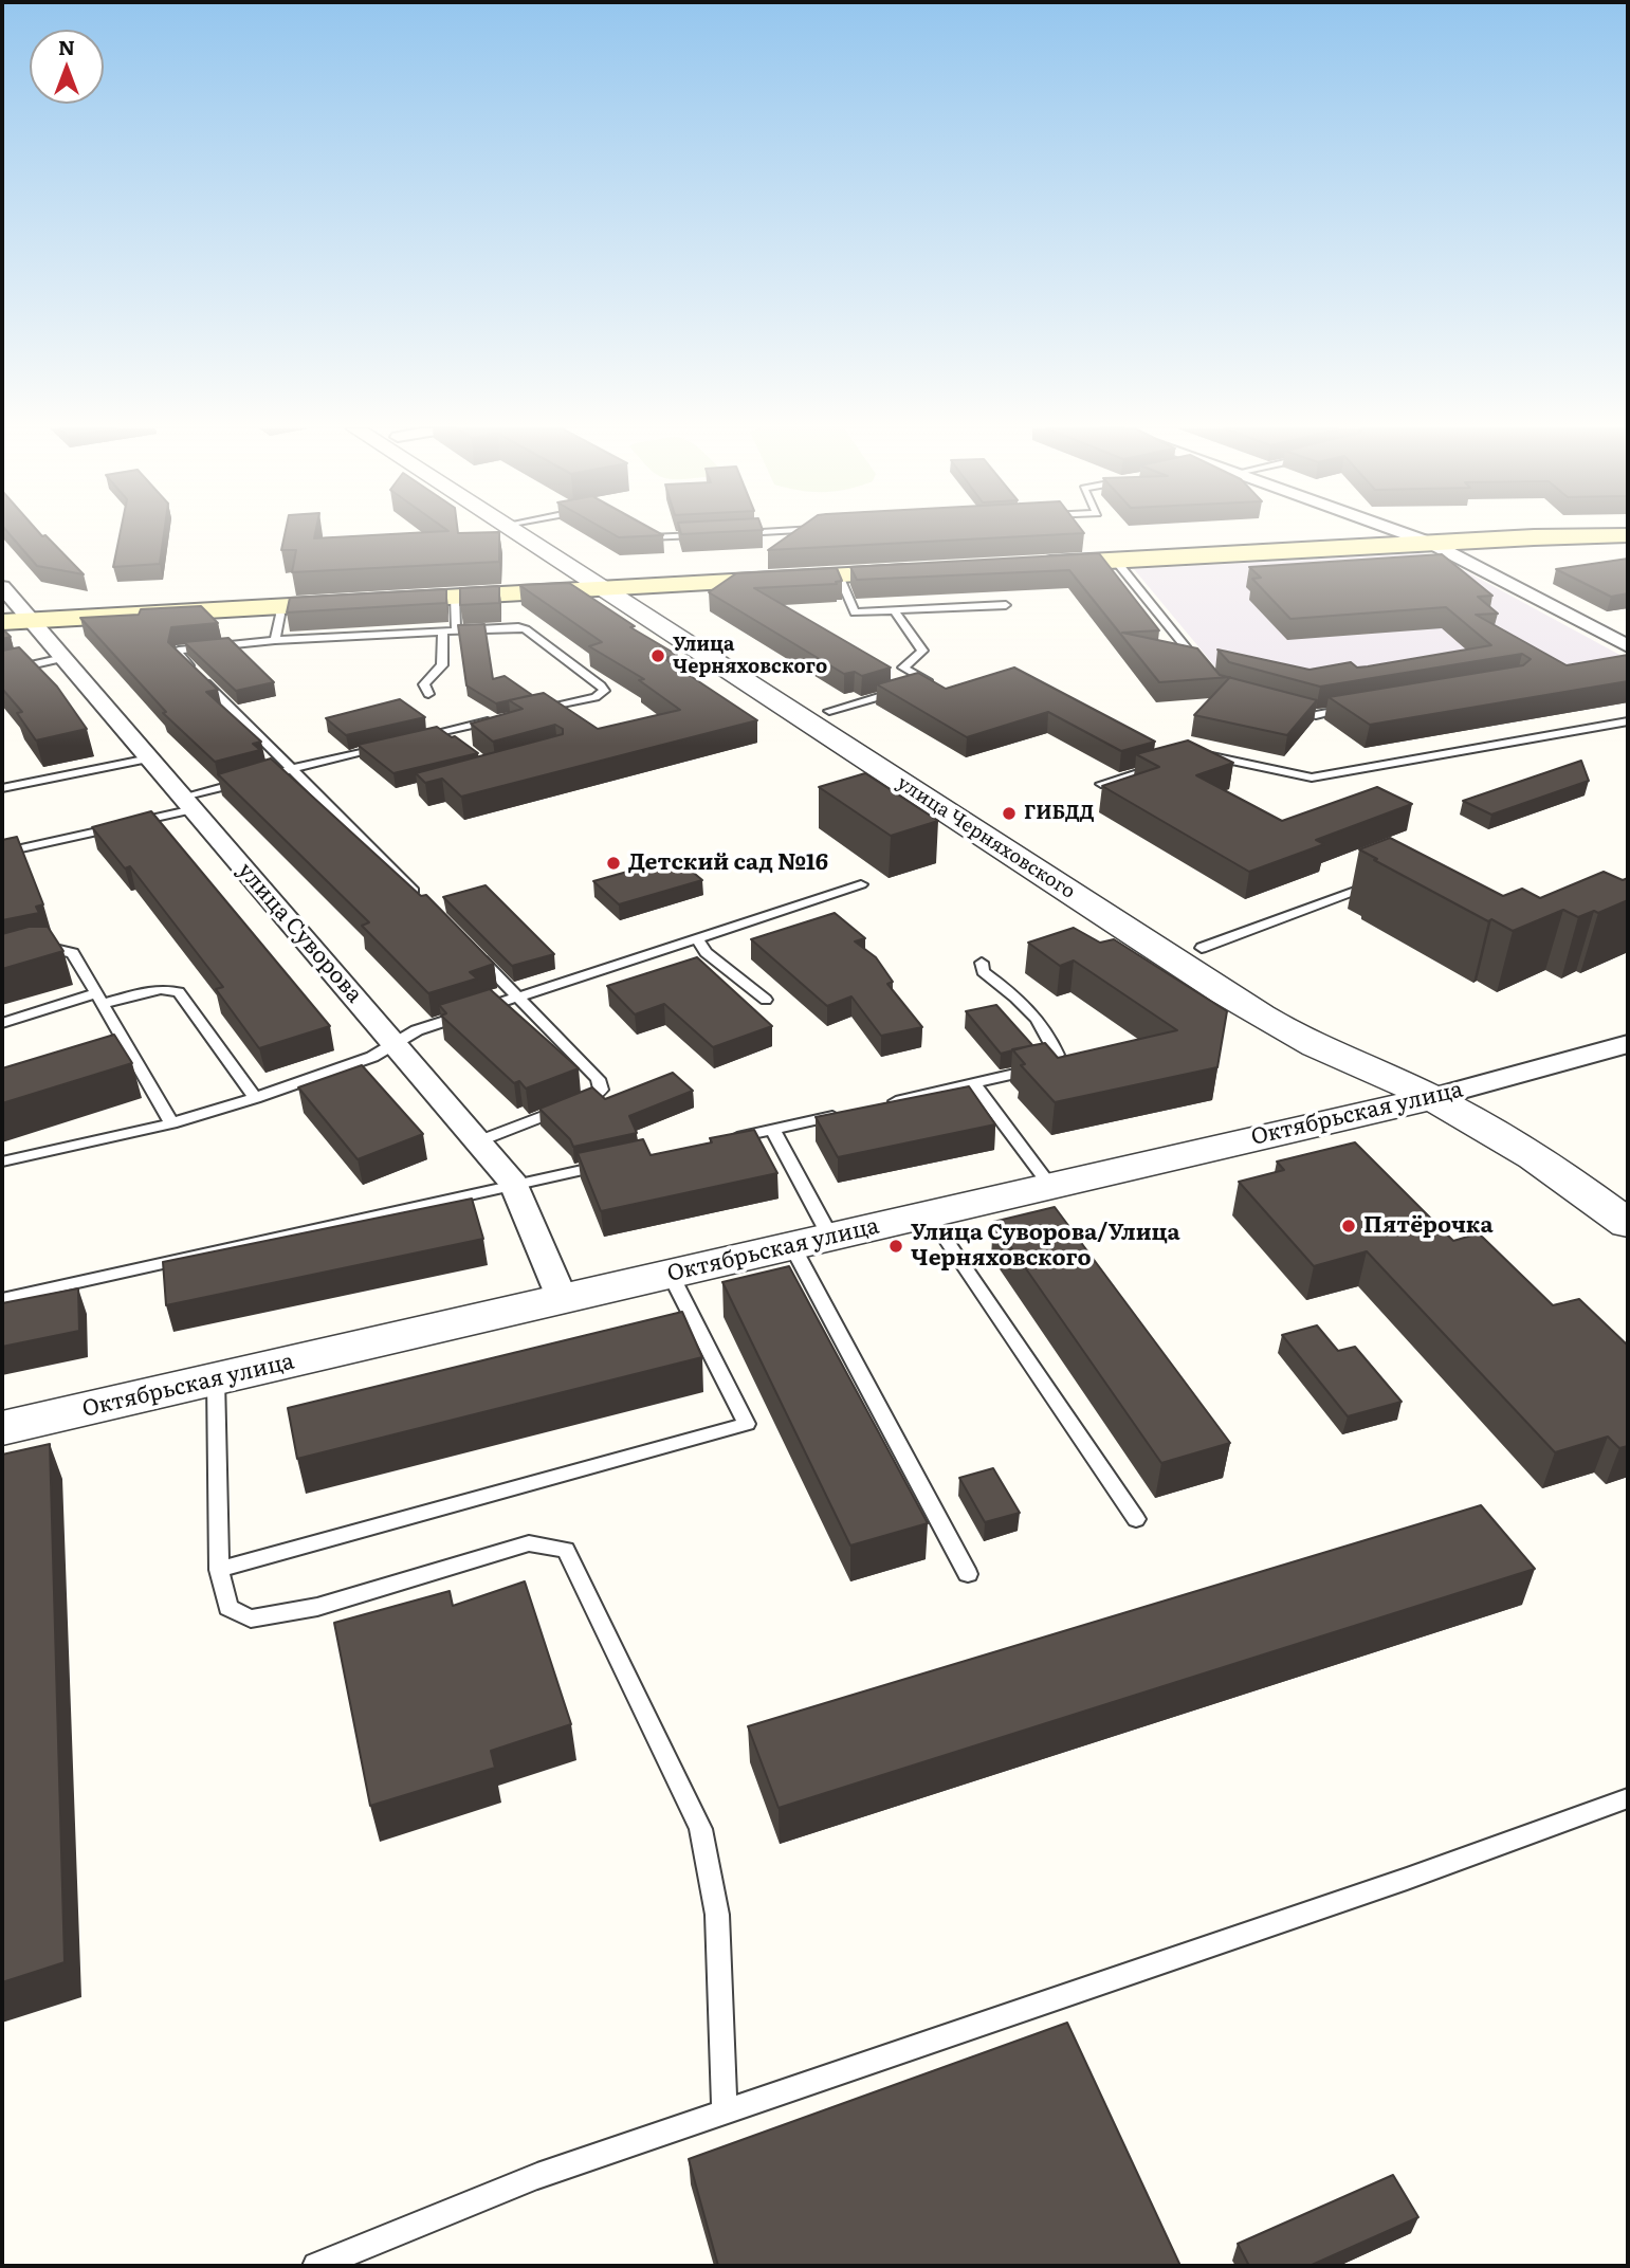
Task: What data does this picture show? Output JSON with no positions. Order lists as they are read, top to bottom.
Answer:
{
  "streets": {
    "street": ["улица Черняховского", "улица Суворова", "Октябрьская улица"]
  },
  "crossings": [
    ["улица Черняховского", "Октябрьская улица"],
    ["улица Суворова", "Октябрьская улица"]
  ],
  "places": [
    "Улица Черняховского",
    "ГИБДД",
    "Детский сад №16",
    "Пятёрочка",
    "Улица Суворова/Улица Черняховского"
  ],
  "north": "top"
}
